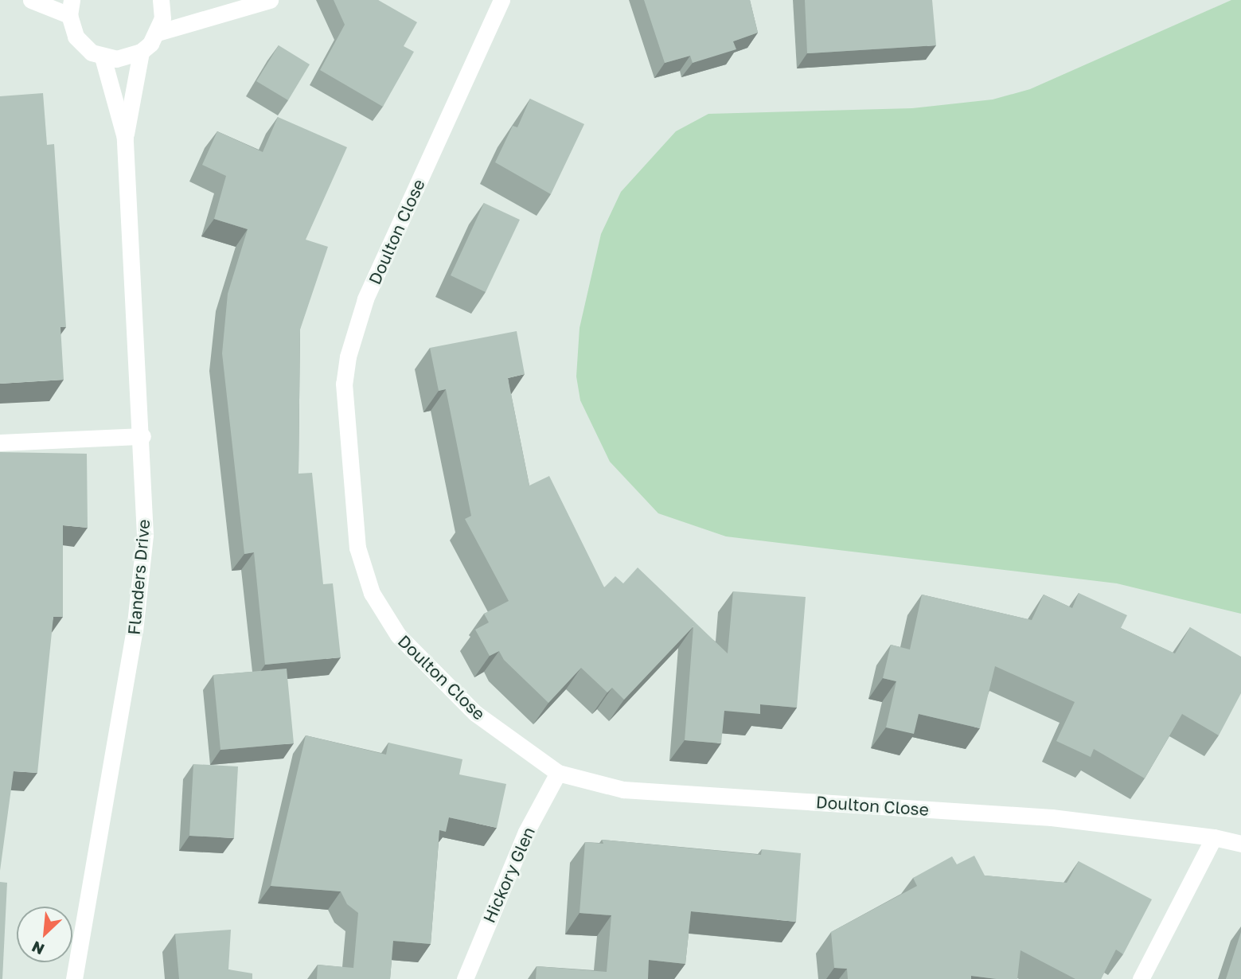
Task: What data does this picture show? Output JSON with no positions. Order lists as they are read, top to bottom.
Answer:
{
  "streets": {
    "street": ["Doulton Close", "Flanders Drive", "Hickory Glen"]
  },
  "crossings": [
    ["Doulton Close", "Hickory Glen"]
  ],
  "north": "bottom left"
}
